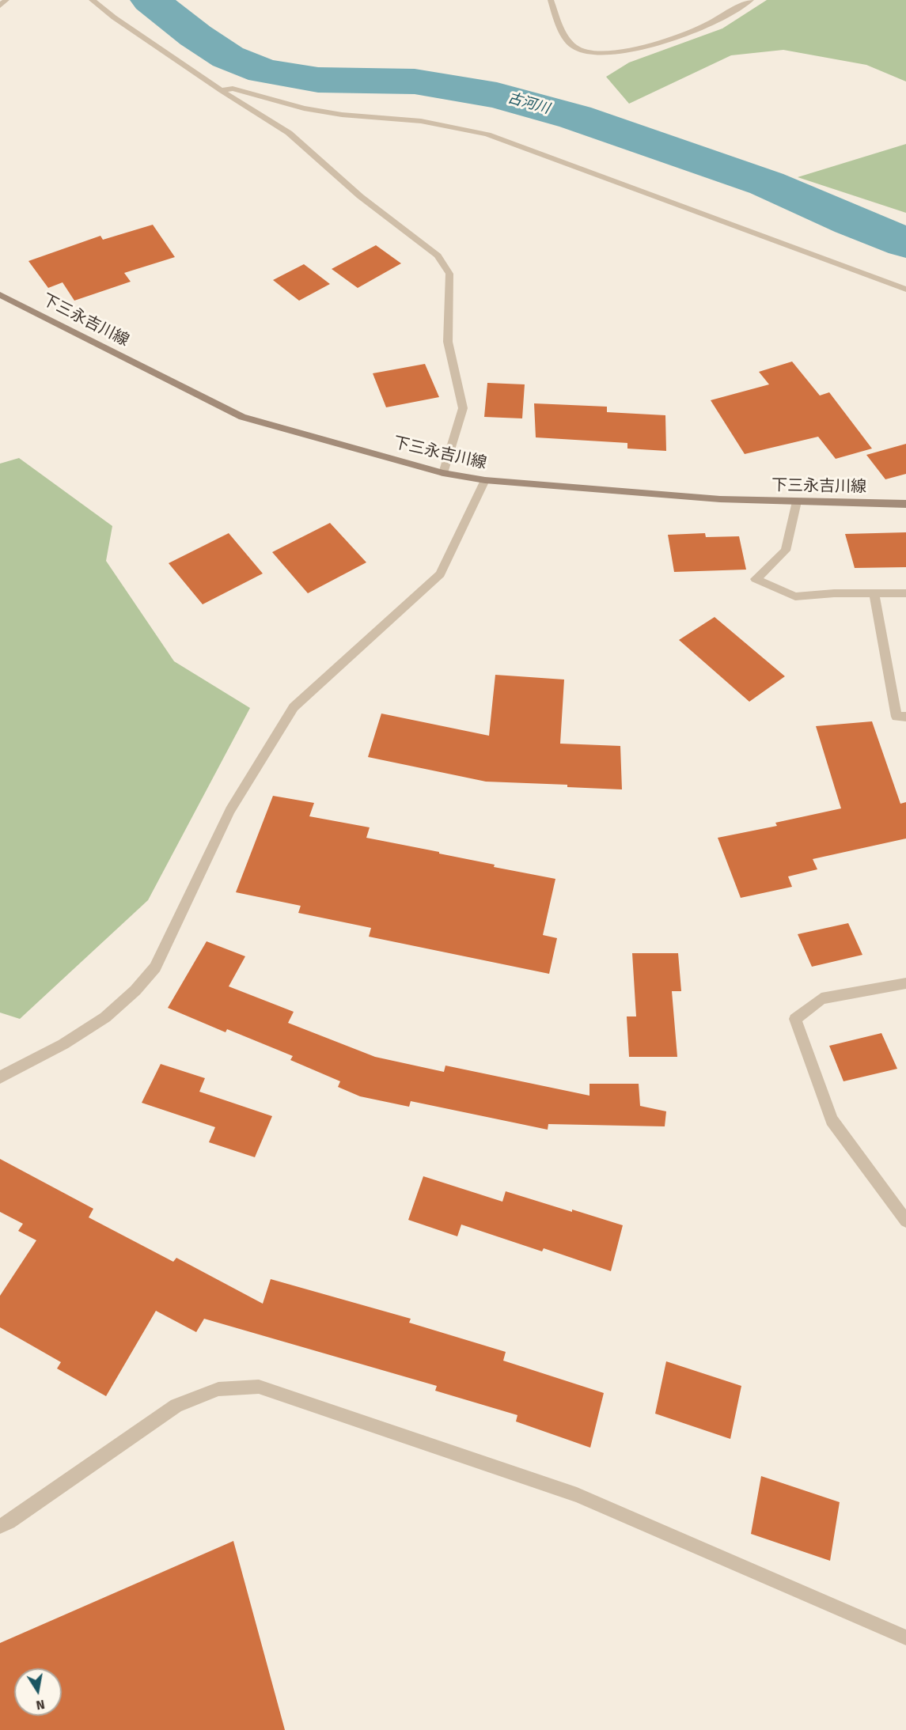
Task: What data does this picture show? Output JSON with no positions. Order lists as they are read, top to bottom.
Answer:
{
  "streets": {
    "main road": ["下三永吉川線"]
  },
  "water": ["古河川"],
  "north": "bottom"
}
